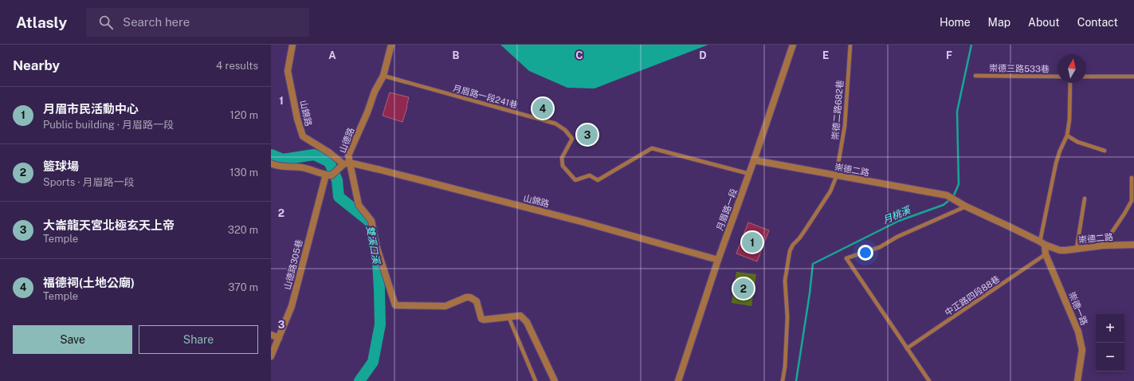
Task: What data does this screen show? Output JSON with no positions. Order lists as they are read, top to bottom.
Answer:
{
  "streets": {
    "street": [
      "山錦路",
      "山德路",
      "崇德二路",
      "月眉路一段",
      "山德路305巷",
      "崇德一路"
    ],
    "lane": [
      "崇德三路533巷",
      "月眉路一段241巷",
      "崇德二路682巷",
      "中正路四段88巷"
    ]
  },
  "crossings": [
    ["月眉路一段241巷", "山德路"],
    ["月眉路一段241巷", "月眉路一段"],
    ["崇德二路682巷", "崇德二路"],
    ["山錦路", "山德路"],
    ["山錦路", "月眉路一段"],
    ["崇德二路", "月眉路一段"],
    ["崇德二路", "崇德一路"],
    ["中正路四段88巷", "崇德一路"]
  ],
  "water": ["月桃溪", "雙溪口溪"],
  "north": "top",
  "page": {
    "header": "Atlasly",
    "search": "Search here",
    "nav": [
      "Home",
      "Map",
      "About",
      "Contact"
    ],
    "heading": ["Nearby", "4 results"],
    "list": [
      {
        "mark": "1",
        "name": "月眉市民活動中心",
        "note": "Public building · 月眉路一段",
        "value": "120 m"
      },
      {
        "mark": "2",
        "name": "籃球場",
        "note": "Sports · 月眉路一段",
        "value": "130 m"
      },
      {
        "mark": "3",
        "name": "大崙龍天宮北極玄天上帝",
        "note": "Temple",
        "value": "320 m"
      },
      {
        "mark": "4",
        "name": "福德祠(土地公廟)",
        "note": "Temple",
        "value": "370 m"
      }
    ],
    "pins": [
      "4",
      "3",
      "1",
      "2"
    ],
    "map_buttons": ["+", "−"],
    "buttons": ["Save", "Share"]
  },
  "grid": {
    "columns": [
      "A",
      "B",
      "C",
      "D",
      "E",
      "F"
    ],
    "rows": ["1", "2", "3"]
  }
}
